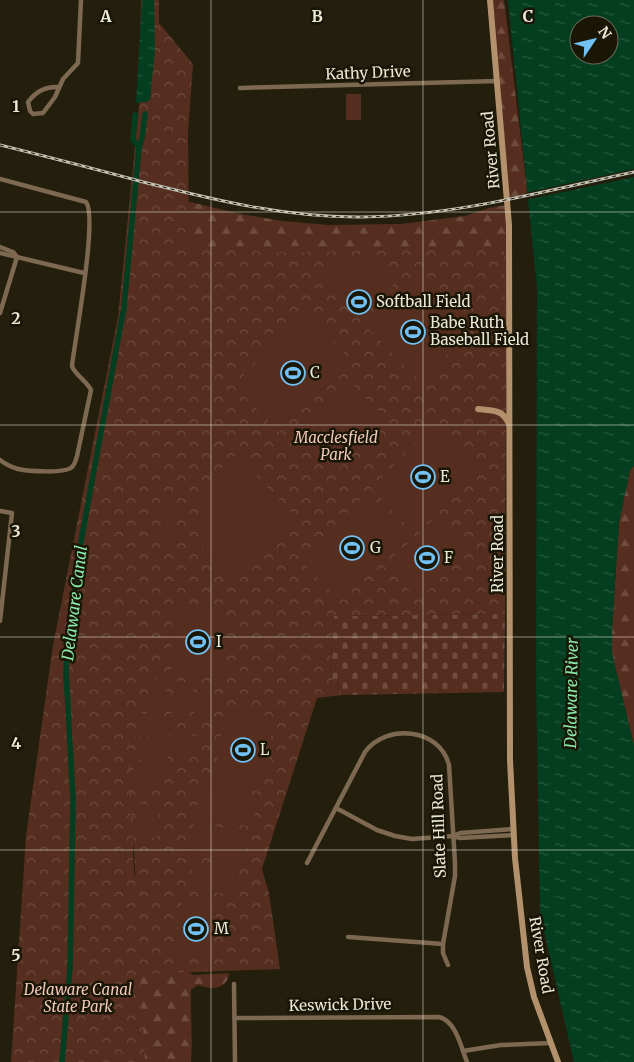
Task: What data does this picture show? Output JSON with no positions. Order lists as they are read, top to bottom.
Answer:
{
  "streets": {
    "main road": ["River Road"],
    "street": ["Kathy Drive", "Slate Hill Road", "Keswick Drive"]
  },
  "crossings": [
    ["Kathy Drive", "River Road"]
  ],
  "water": ["Delaware Canal", "Delaware River"],
  "parks": ["Macclesfield Park", "Delaware Canal State Park"],
  "places": {
    "sports": [
      "Softball Field",
      "Babe Ruth Baseball Field",
      "C",
      "E",
      "G",
      "F",
      "I",
      "L",
      "M"
    ]
  },
  "north": "top right",
  "grid": {
    "columns": ["A", "B", "C"],
    "rows": [
      "1",
      "2",
      "3",
      "4",
      "5"
    ]
  }
}
